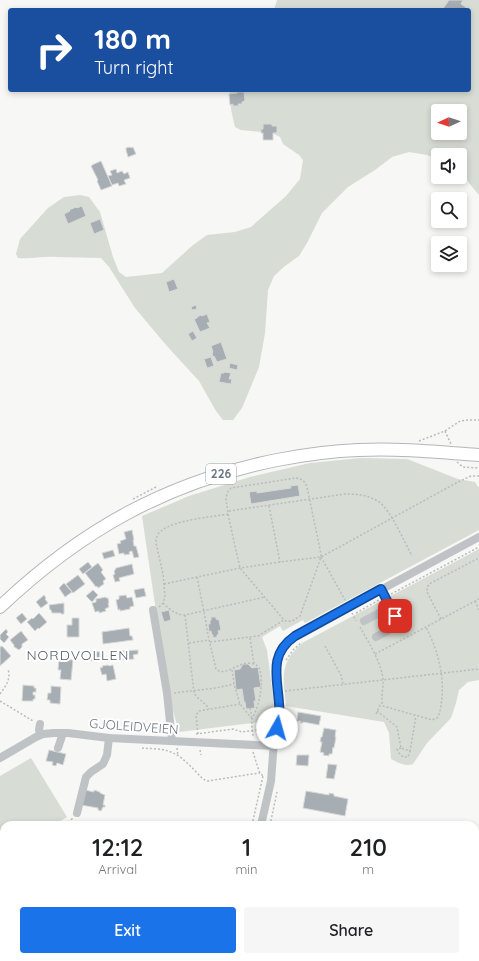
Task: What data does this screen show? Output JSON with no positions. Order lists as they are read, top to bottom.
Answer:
{
  "streets": {
    "highway": ["226"],
    "street": ["GJOLEIDVEIEN"]
  },
  "districts": ["NORDVOLLEN"],
  "north": "left",
  "page": {
    "turn": ["180 m", "Turn right"],
    "eta": [
      "12:12",
      "Arrival",
      "1",
      "min",
      "210",
      "m"
    ],
    "buttons": ["Exit", "Share"]
  }
}
